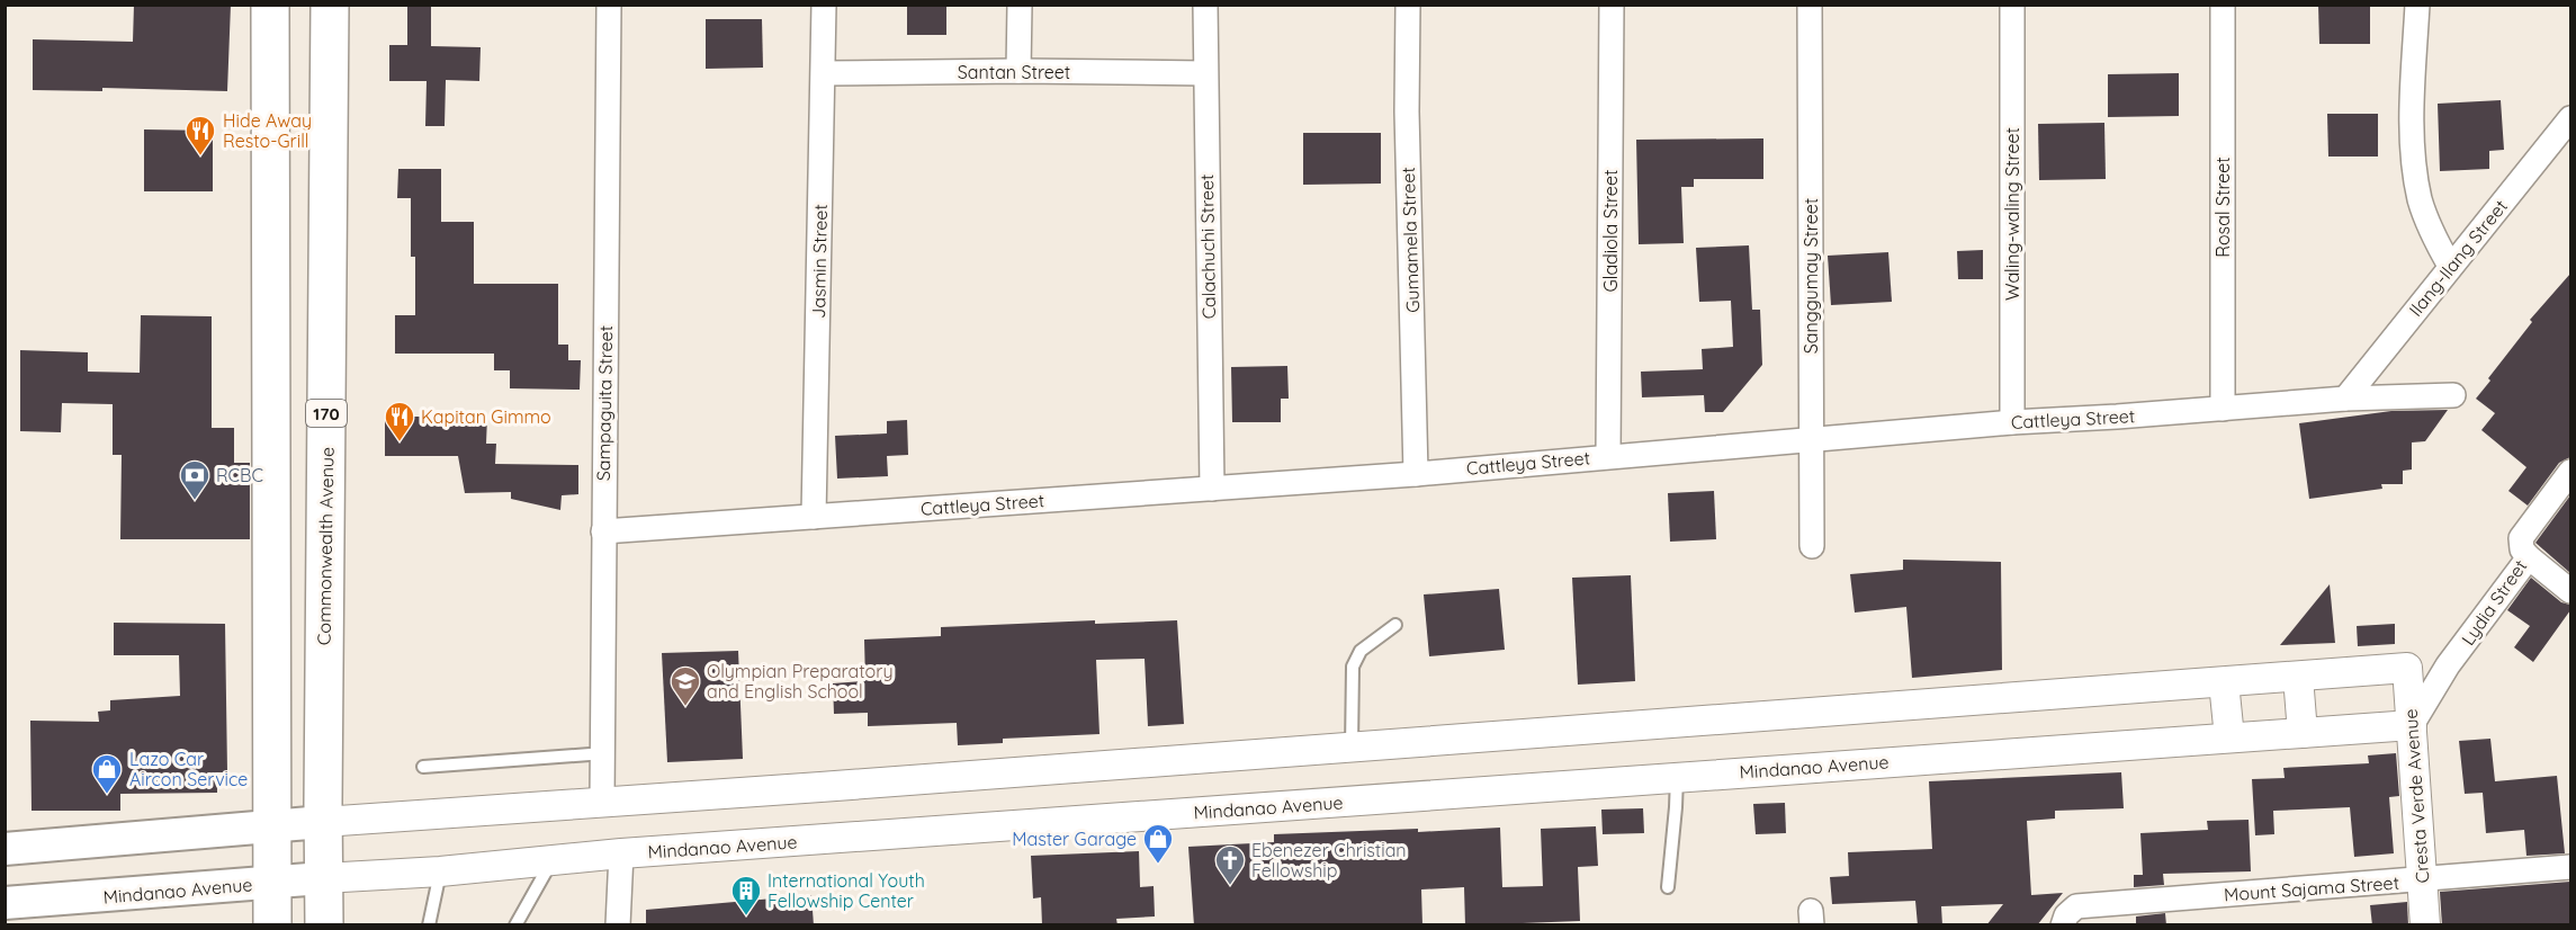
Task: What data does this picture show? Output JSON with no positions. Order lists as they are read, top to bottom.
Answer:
{
  "streets": {
    "main road": ["170", "Commonwealth Avenue", "Mindanao Avenue"],
    "street": [
      "Santan Street",
      "Rosal Street",
      "Waling-waling Street",
      "Gladiola Street",
      "Gumamela Street",
      "Calachuchi Street",
      "Ilang-Ilang Street",
      "Jasmin Street",
      "Sanggumay Street",
      "Sampaguita Street",
      "Cattleya Street",
      "Lydia Street",
      "Cresta Verde Avenue",
      "Mount Sajama Street"
    ]
  },
  "crossings": [
    ["Santan Street", "Calachuchi Street"],
    ["Santan Street", "Jasmin Street"],
    ["Rosal Street", "Cattleya Street"],
    ["Waling-waling Street", "Cattleya Street"],
    ["Gladiola Street", "Cattleya Street"],
    ["Gumamela Street", "Cattleya Street"],
    ["Calachuchi Street", "Cattleya Street"],
    ["Ilang-Ilang Street", "Cattleya Street"],
    ["Jasmin Street", "Cattleya Street"],
    ["Sanggumay Street", "Cattleya Street"],
    ["Sampaguita Street", "Cattleya Street"],
    ["Commonwealth Avenue", "Mindanao Avenue"],
    ["Lydia Street", "Mindanao Avenue"],
    ["Lydia Street", "Cresta Verde Avenue"],
    ["Mindanao Avenue", "Cresta Verde Avenue"],
    ["Cresta Verde Avenue", "Mount Sajama Street"]
  ],
  "places": {
    "restaurant": ["Hide Away Resto-Grill", "Kapitan Gimmo"],
    "bank": ["RCBC"],
    "school or university": ["Olympian Preparatory and English School"],
    "shop": ["Lazo Car Aircon Service", "Master Garage"],
    "church": ["Ebenezer Christian Fellowship"],
    "building": ["International Youth Fellowship Center"]
  }
}
